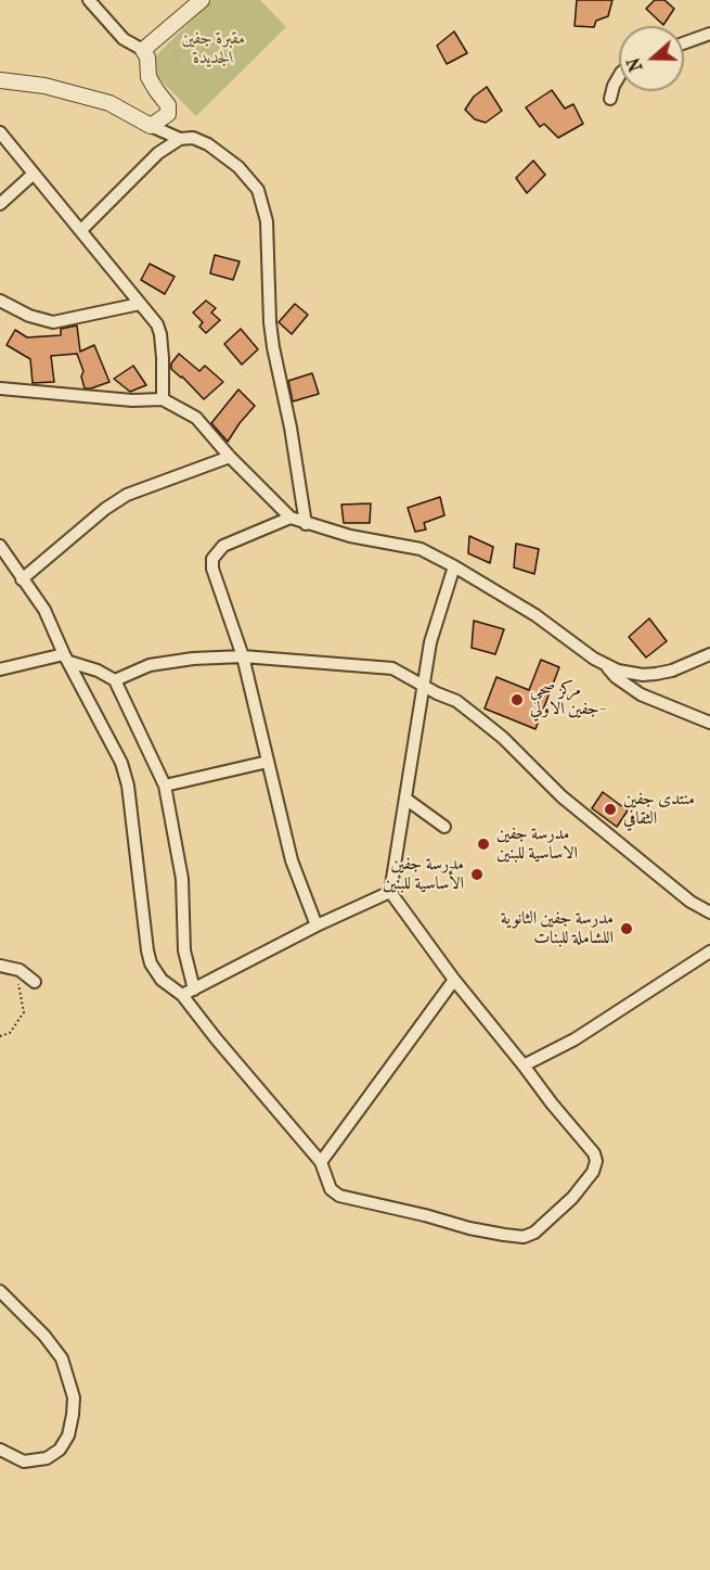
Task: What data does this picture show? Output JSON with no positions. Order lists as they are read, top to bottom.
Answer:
{
  "parks": ["مقبرة جفين الجديدة"],
  "places": [
    "مركز صحي جفين الاولي-",
    "منتدى جفين الثقافي",
    "مدرسة جفين الاساسية للبنين",
    "مدرسة جفين الأساسية للبنين",
    "مدرسة جفين الثانوية اللشاملة للبنات"
  ],
  "north": "left"
}
